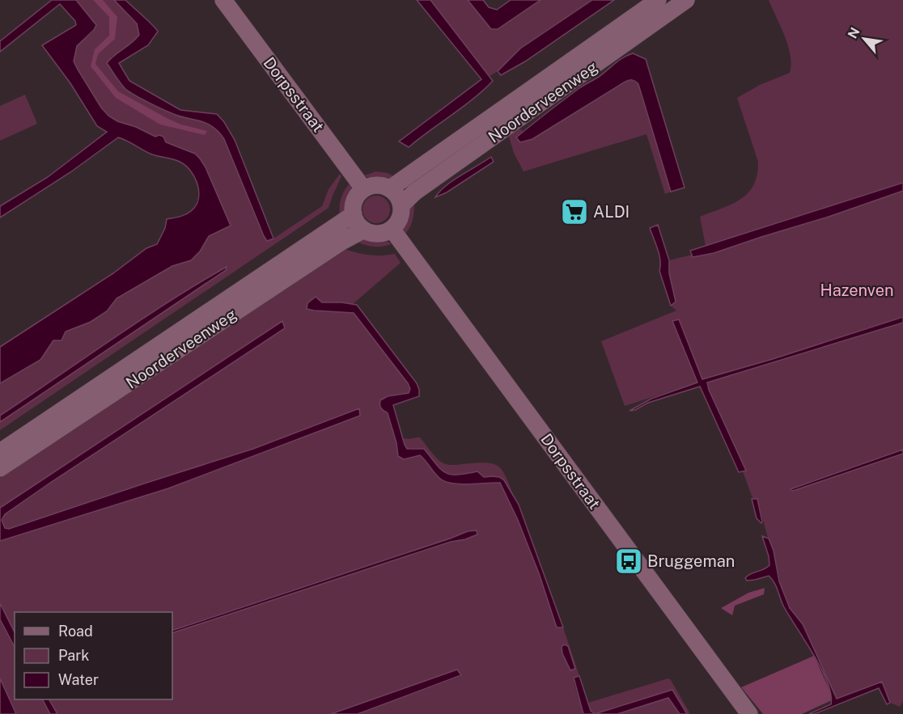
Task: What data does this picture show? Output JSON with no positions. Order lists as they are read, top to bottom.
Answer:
{
  "streets": {
    "street": ["Dorpsstraat", "Noorderveenweg"]
  },
  "crossings": [
    ["Dorpsstraat", "Noorderveenweg"]
  ],
  "parks": ["Hazenven"],
  "places": {
    "supermarket": ["ALDI"],
    "bus stop": ["Bruggeman"]
  },
  "legend": ["Road", "Park", "Water"],
  "north": "top left"
}
